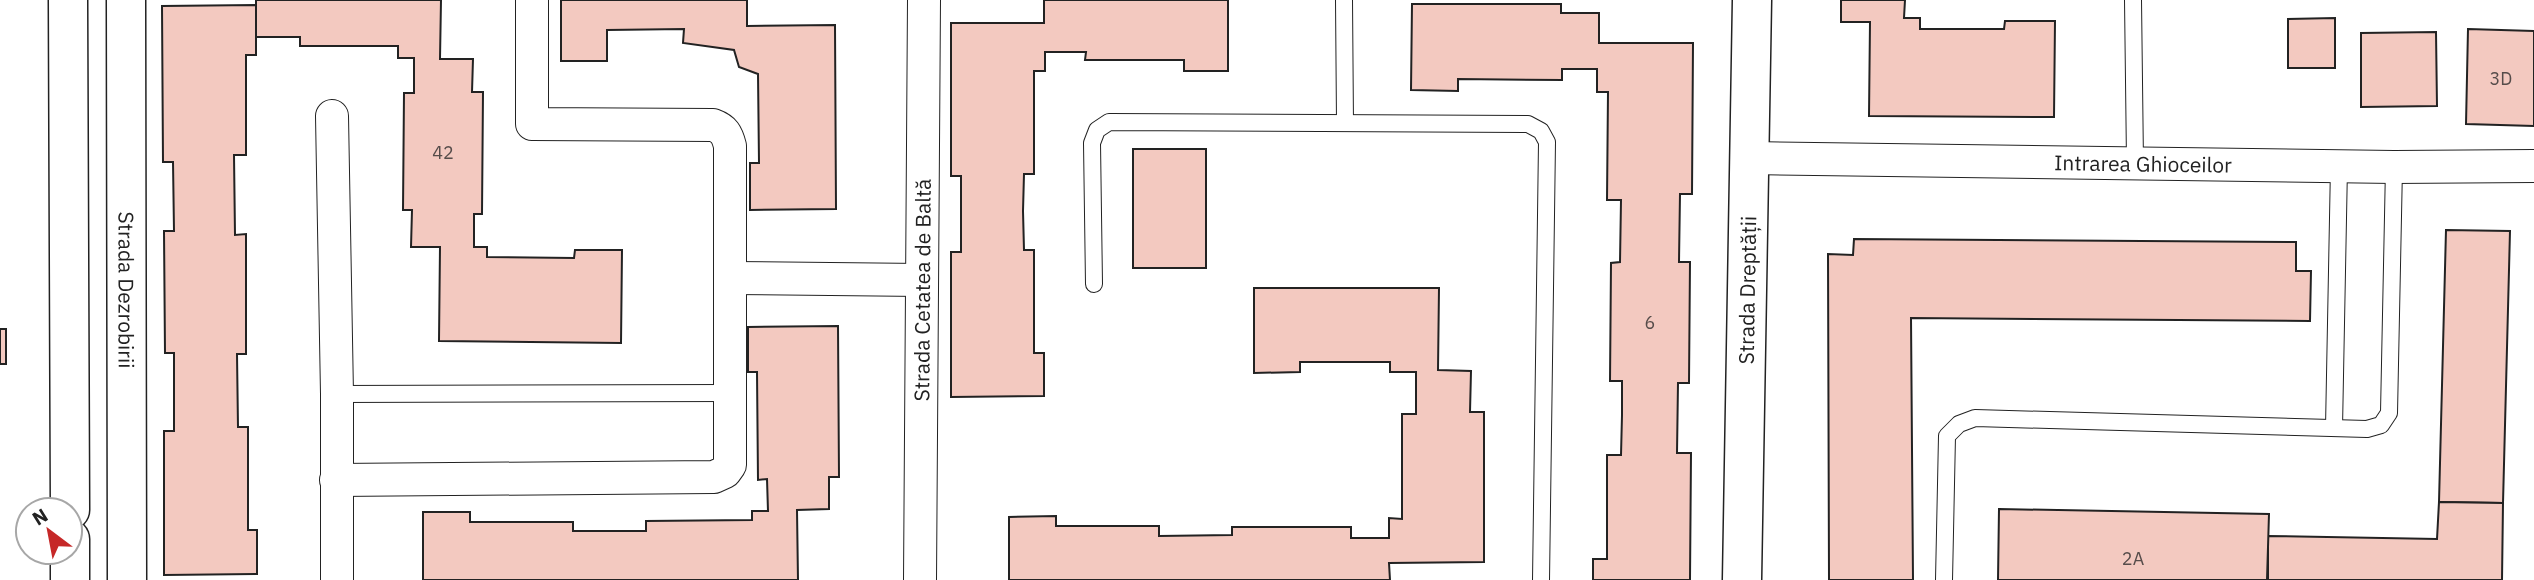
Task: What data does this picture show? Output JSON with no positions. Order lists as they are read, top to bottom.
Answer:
{
  "streets": {
    "main road": ["Strada Dezrobirii", "Strada Dreptății"],
    "street": ["Intrarea Ghioceilor", "Strada Cetatea de Baltă"]
  },
  "crossings": [
    ["Intrarea Ghioceilor", "Strada Dreptății"]
  ],
  "house_numbers": [
    "3D",
    "42",
    "6",
    "2A"
  ],
  "north": "top left"
}
